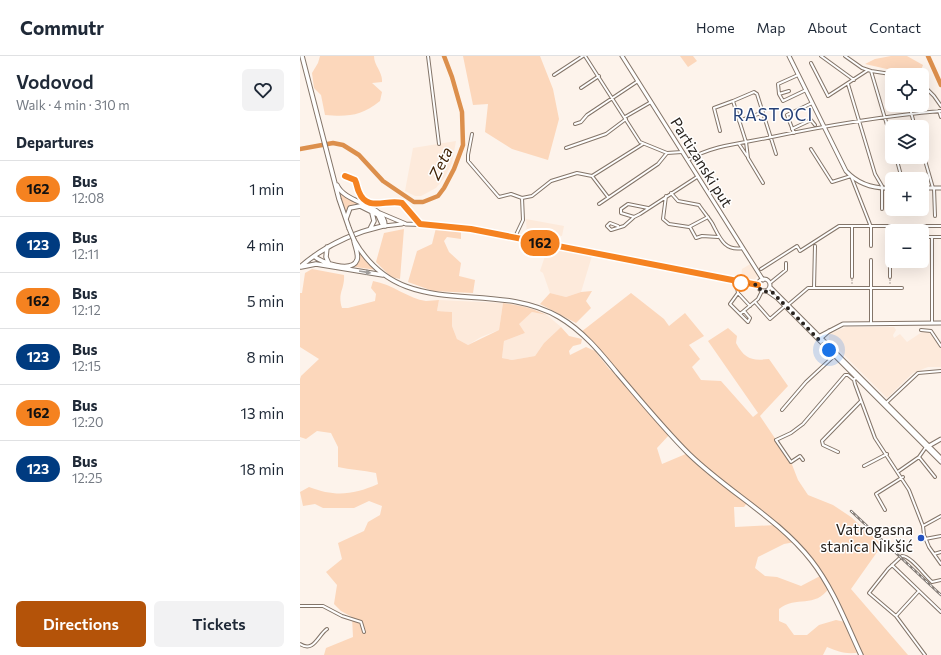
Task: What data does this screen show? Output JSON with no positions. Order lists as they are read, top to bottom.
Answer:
{
  "streets": {
    "main road": ["Partizanski put"]
  },
  "districts": ["RASTOCI"],
  "water": ["Zeta"],
  "places": ["Vatrogasna stanica Nikšić"],
  "lines": ["bus line 162"],
  "page": {
    "header": "Commutr",
    "nav": [
      "Home",
      "Map",
      "About",
      "Contact"
    ],
    "heading": [
      ["Vodovod", "Walk · 4 min · 310 m"],
      "Departures"
    ],
    "on_map": "162",
    "map_buttons": ["+", "−"],
    "list": [
      {
        "mark": "162",
        "name": "Bus",
        "note": "12:08",
        "value": "1 min"
      },
      {
        "mark": "123",
        "name": "Bus",
        "note": "12:11",
        "value": "4 min"
      },
      {
        "mark": "162",
        "name": "Bus",
        "note": "12:12",
        "value": "5 min"
      },
      {
        "mark": "123",
        "name": "Bus",
        "note": "12:15",
        "value": "8 min"
      },
      {
        "mark": "162",
        "name": "Bus",
        "note": "12:20",
        "value": "13 min"
      },
      {
        "mark": "123",
        "name": "Bus",
        "note": "12:25",
        "value": "18 min"
      }
    ],
    "buttons": ["Directions", "Tickets"]
  }
}
